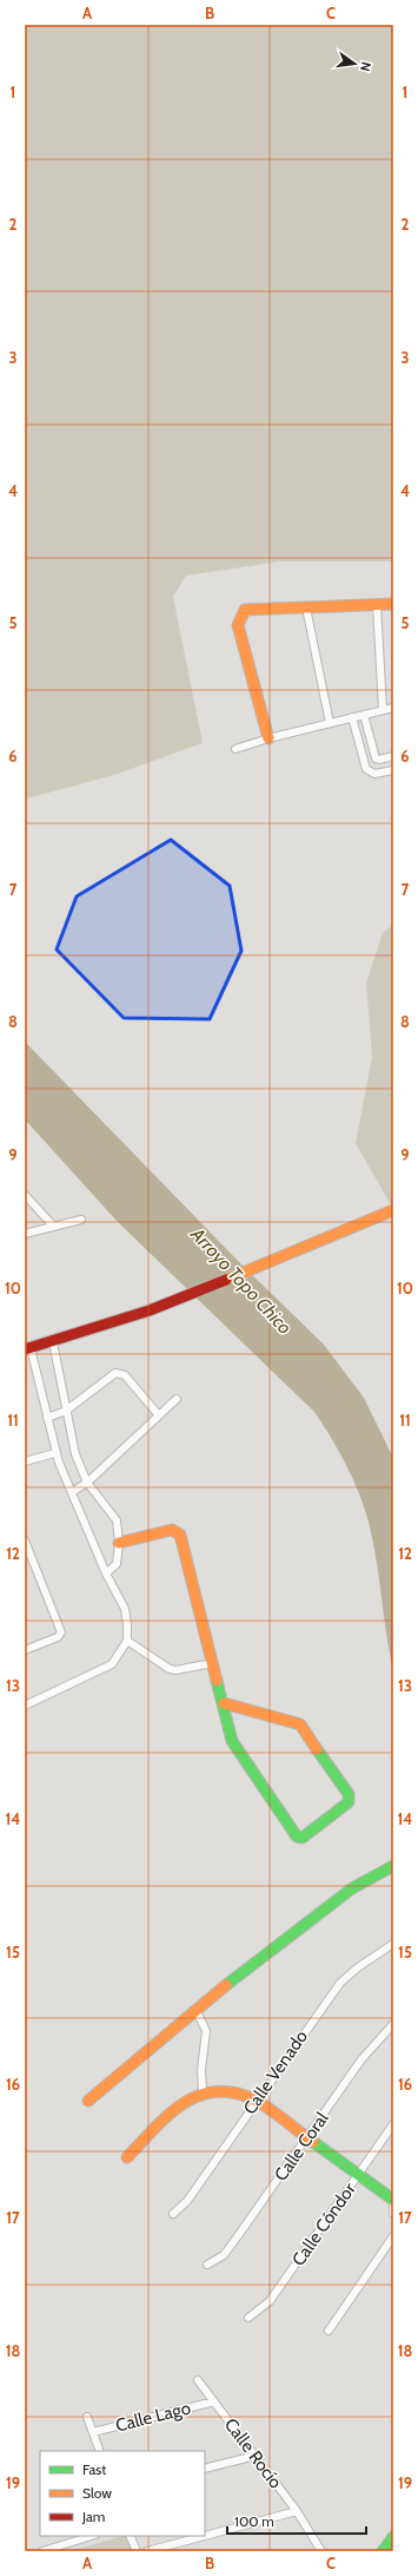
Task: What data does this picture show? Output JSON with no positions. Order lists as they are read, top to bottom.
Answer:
{
  "streets": {
    "street": [
      "Calle Venado",
      "Calle Coral",
      "Calle Cóndor",
      "Calle Lago",
      "Calle Rocío"
    ]
  },
  "crossings": [
    ["Calle Lago", "Calle Rocío"]
  ],
  "water": ["Arroyo Topo Chico"],
  "legend": ["Fast", "Slow", "Jam"],
  "scale_bar": "100 m",
  "north": "right",
  "grid": {
    "columns": ["A", "B", "C"],
    "rows": [
      "1",
      "2",
      "3",
      "4",
      "5",
      "6",
      "7",
      "8",
      "9",
      "10",
      "11",
      "12",
      "13",
      "14",
      "15",
      "16",
      "17",
      "18",
      "19"
    ]
  }
}
